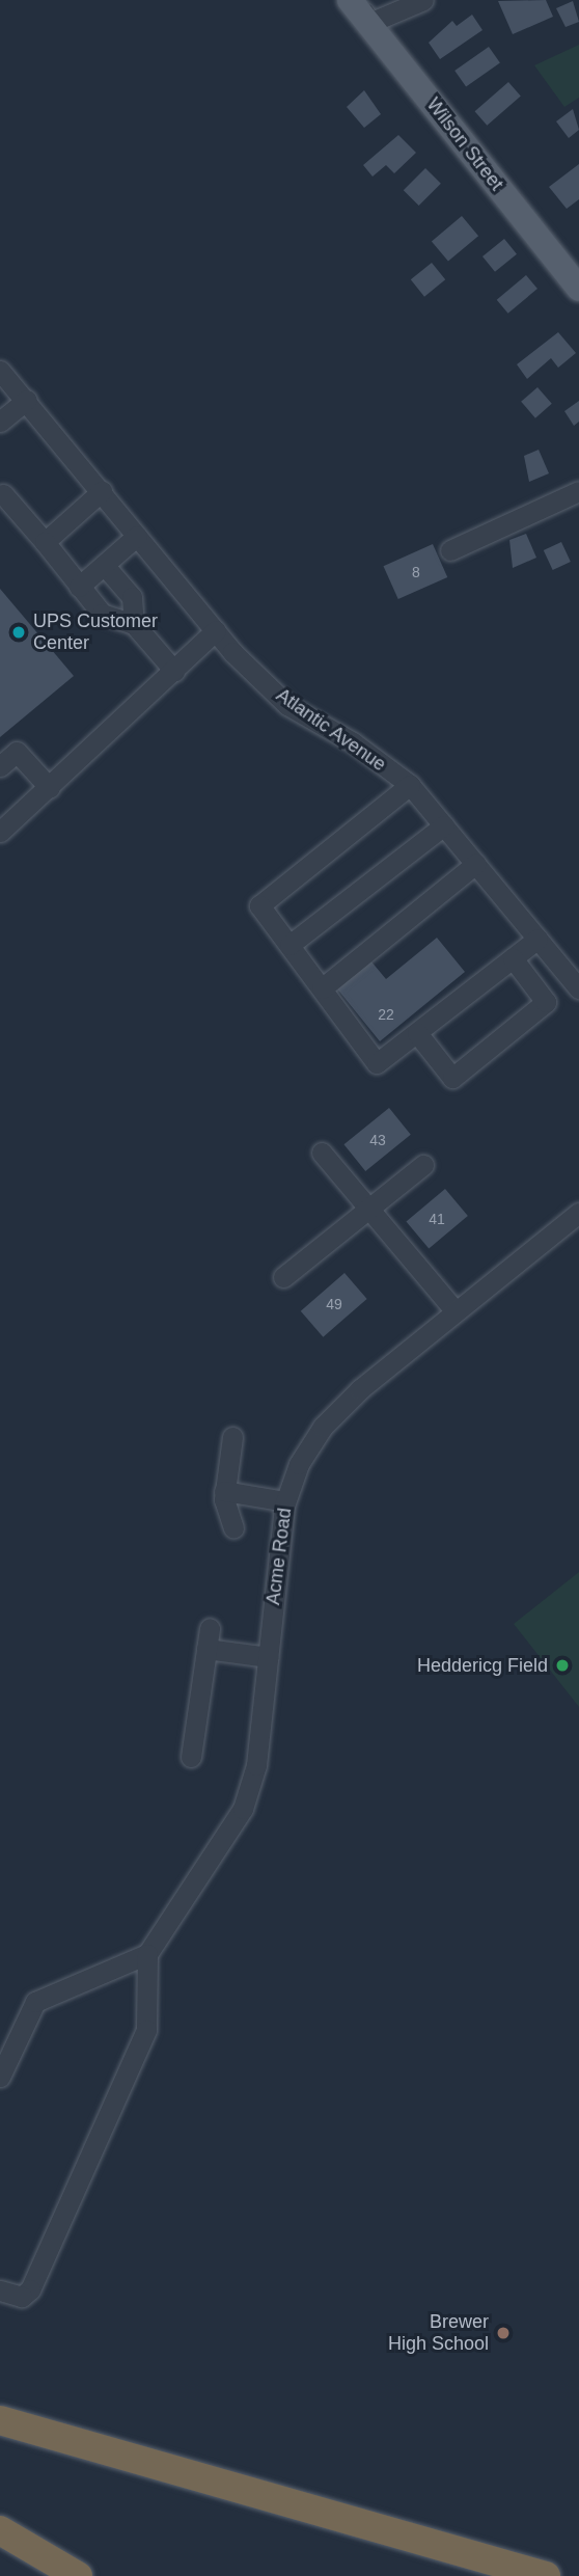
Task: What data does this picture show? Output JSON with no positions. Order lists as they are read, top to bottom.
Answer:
{
  "streets": {
    "main road": ["Wilson Street"],
    "street": ["Atlantic Avenue", "Acme Road"]
  },
  "places": ["UPS Customer Center", "Heddericg Field", "Brewer High School"],
  "house_numbers": [
    "8",
    "22",
    "43",
    "41",
    "49"
  ]
}
